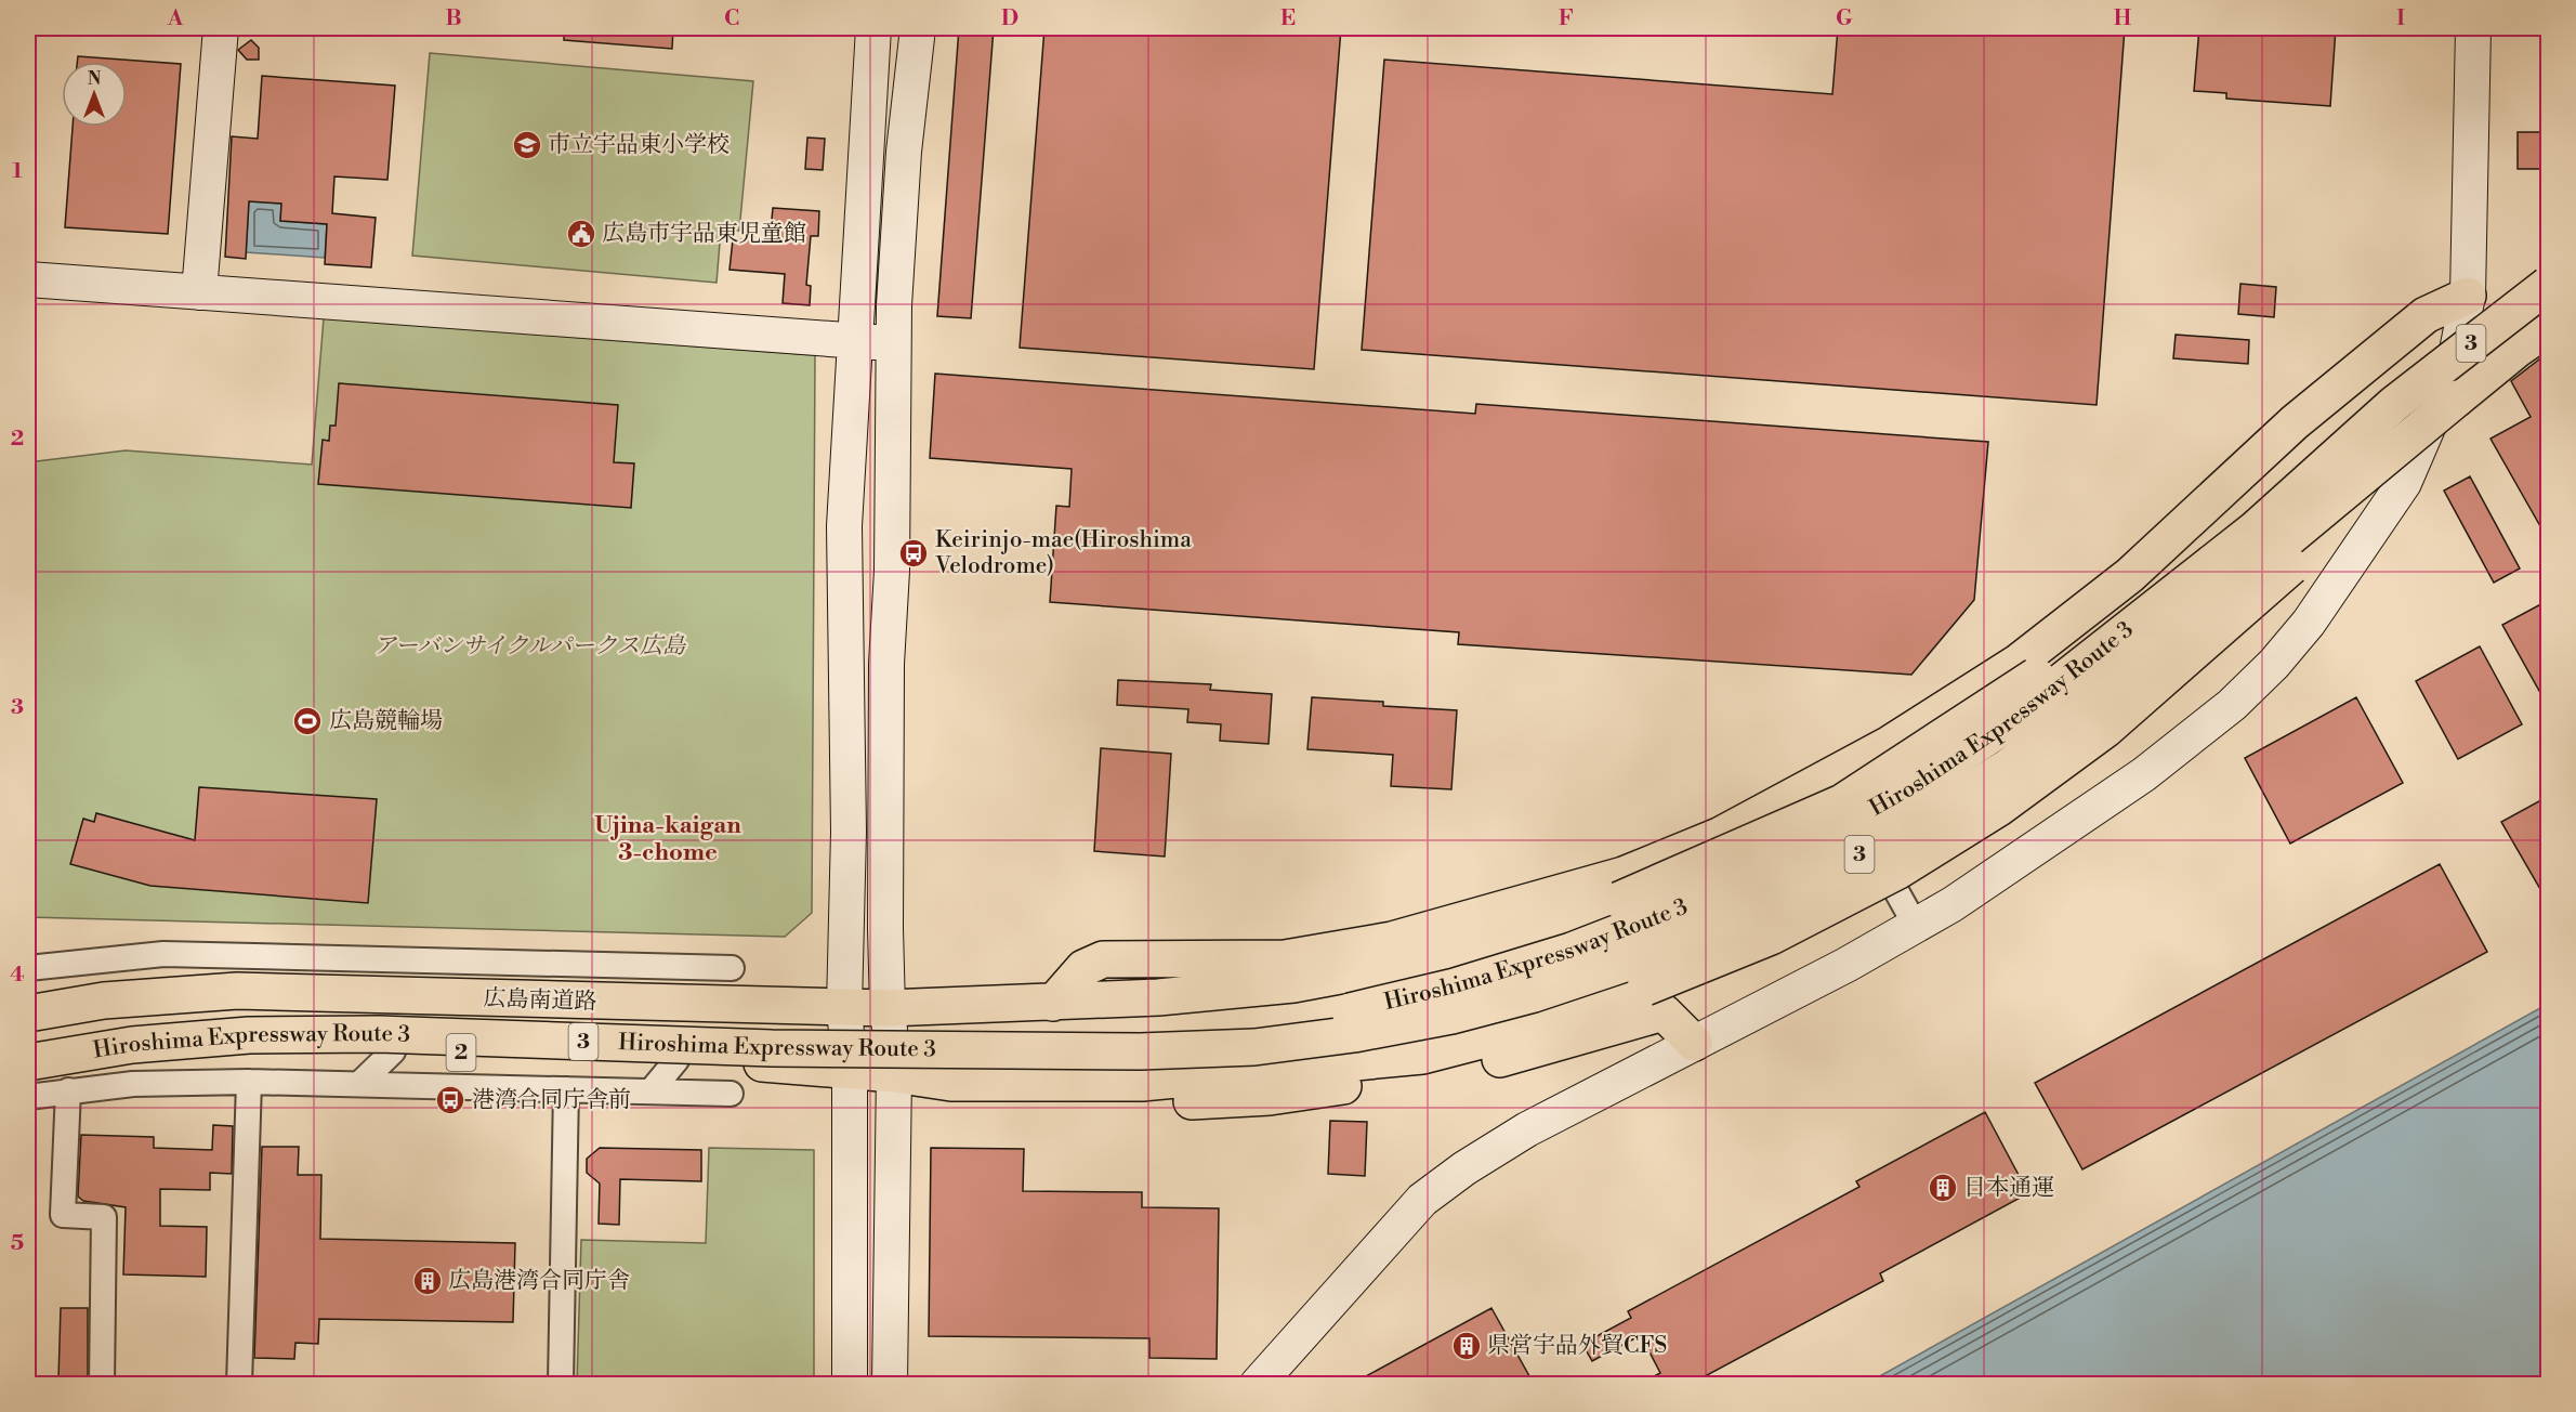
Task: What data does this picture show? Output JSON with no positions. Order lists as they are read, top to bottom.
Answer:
{
  "streets": {
    "highway": [
      "3",
      "Hiroshima Expressway Route 3",
      "広島南道路",
      "2"
    ]
  },
  "crossings": [
    ["Hiroshima Expressway Route 3", "広島南道路"]
  ],
  "districts": ["Ujina-kaigan 3-chome"],
  "parks": ["アーバンサイクルパークス広島"],
  "places": {
    "school or university": ["市立宇品東小学校"],
    "public building": ["広島市宇品東児童館"],
    "bus stop": ["Keirinjo-mae(Hiroshima Velodrome)", "港湾合同庁舎前"],
    "sports": ["広島競輪場"],
    "building": ["日本通運", "広島港湾合同庁舎", "県営宇品外貿CFS"]
  },
  "north": "top",
  "grid": {
    "columns": [
      "A",
      "B",
      "C",
      "D",
      "E",
      "F",
      "G",
      "H",
      "I"
    ],
    "rows": [
      "1",
      "2",
      "3",
      "4",
      "5"
    ]
  }
}
